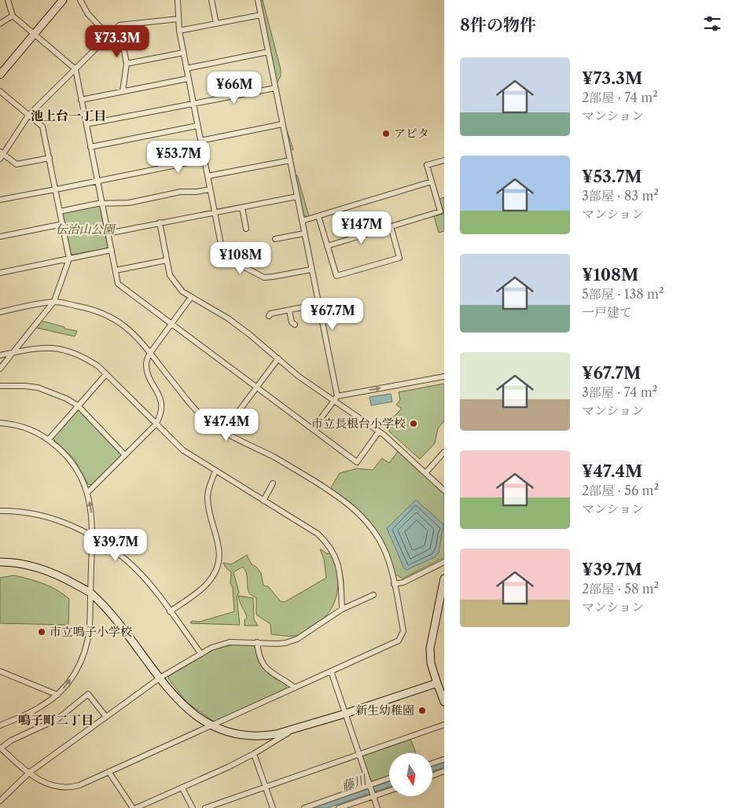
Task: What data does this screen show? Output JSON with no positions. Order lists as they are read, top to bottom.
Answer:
{
  "districts": ["池上台一丁目", "鳴子町二丁目"],
  "water": ["藤川"],
  "parks": ["伝治山公園"],
  "places": [
    "アピタ",
    "市立長根台小学校",
    "市立鳴子小学校",
    "新生幼稚園"
  ],
  "north": "bottom",
  "page": {
    "heading": "8件の物件",
    "price": [
      "¥73.3M",
      "¥66M",
      "¥53.7M",
      "¥147M",
      "¥108M",
      "¥67.7M",
      "¥47.4M",
      "¥39.7M"
    ],
    "list": [
      {
        "name": "¥73.3M",
        "note": "2部屋 · 74 m² · マンション"
      },
      {
        "name": "¥53.7M",
        "note": "3部屋 · 83 m² · マンション"
      },
      {
        "name": "¥108M",
        "note": "5部屋 · 138 m² · 一戸建て"
      },
      {
        "name": "¥67.7M",
        "note": "3部屋 · 74 m² · マンション"
      },
      {
        "name": "¥47.4M",
        "note": "2部屋 · 56 m² · マンション"
      },
      {
        "name": "¥39.7M",
        "note": "2部屋 · 58 m² · マンション"
      }
    ]
  }
}
